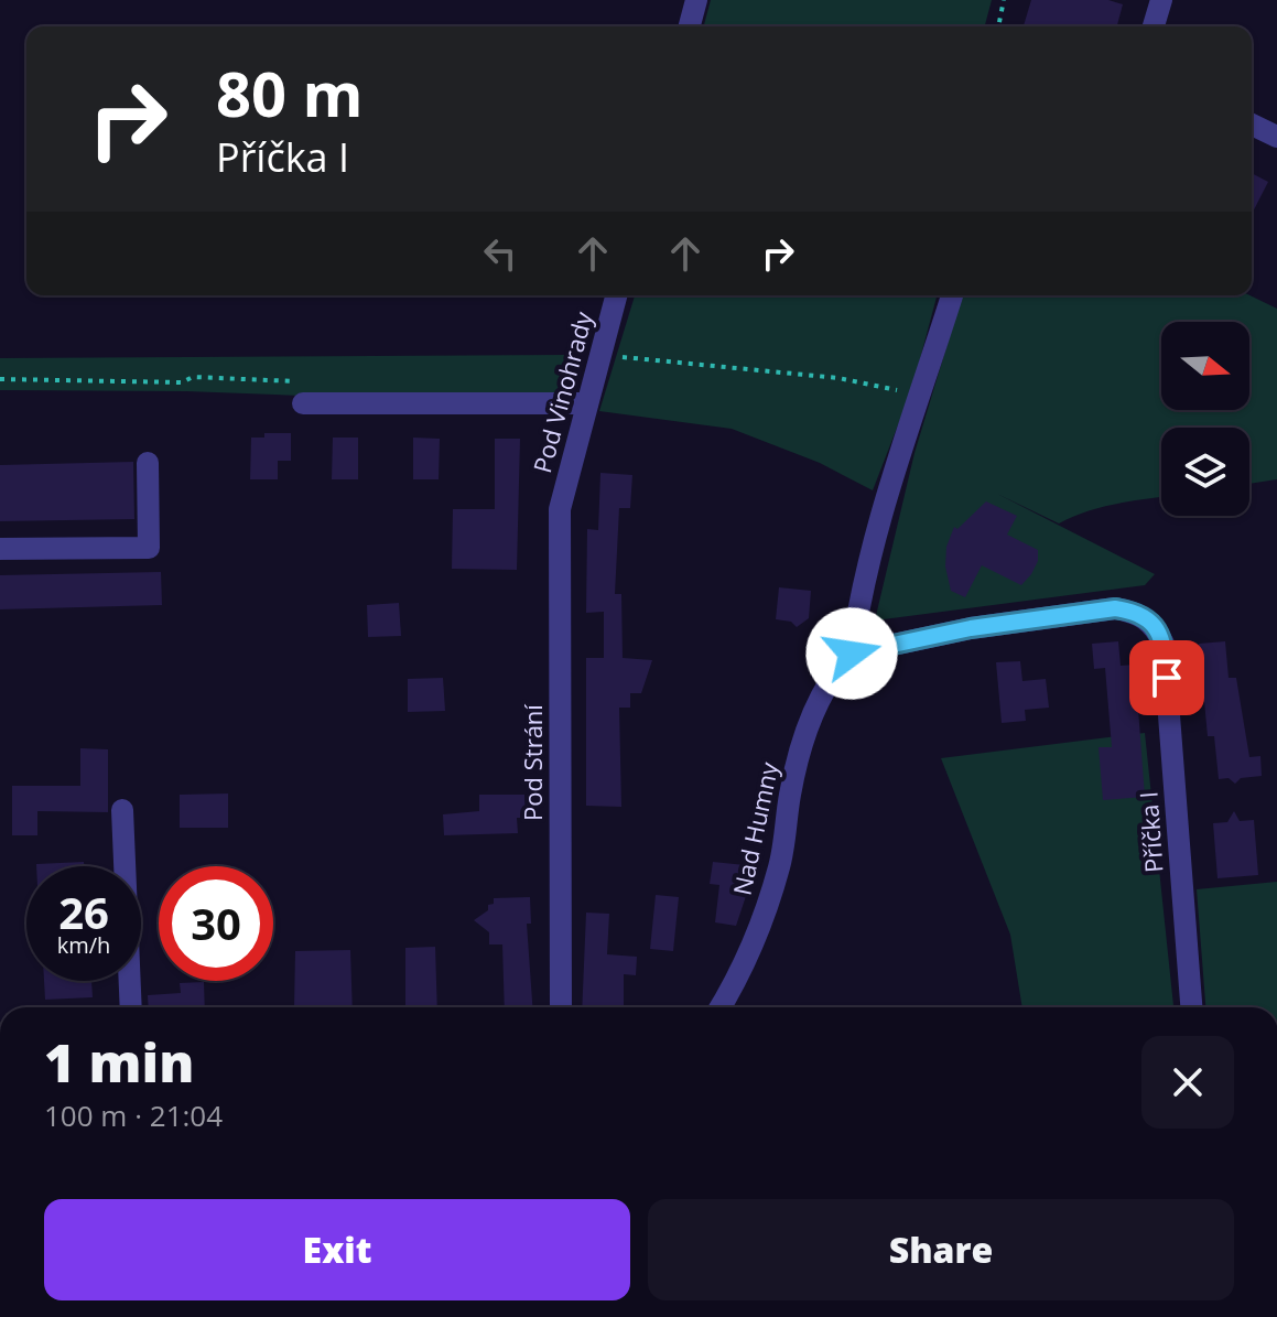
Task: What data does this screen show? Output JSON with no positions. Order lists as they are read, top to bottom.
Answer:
{
  "streets": {
    "street": [
      "Pod Vinohrady",
      "Pod Strání",
      "Nad Humny",
      "Příčka I"
    ]
  },
  "crossings": [
    ["Pod Vinohrady", "Pod Strání"],
    ["Nad Humny", "Příčka I"]
  ],
  "north": "right",
  "page": {
    "turn": ["80 m", "Příčka I"],
    "speed": "26 km/h",
    "limit": "30",
    "heading": ["1 min", "100 m · 21:04"],
    "buttons": ["Exit", "Share"]
  }
}
